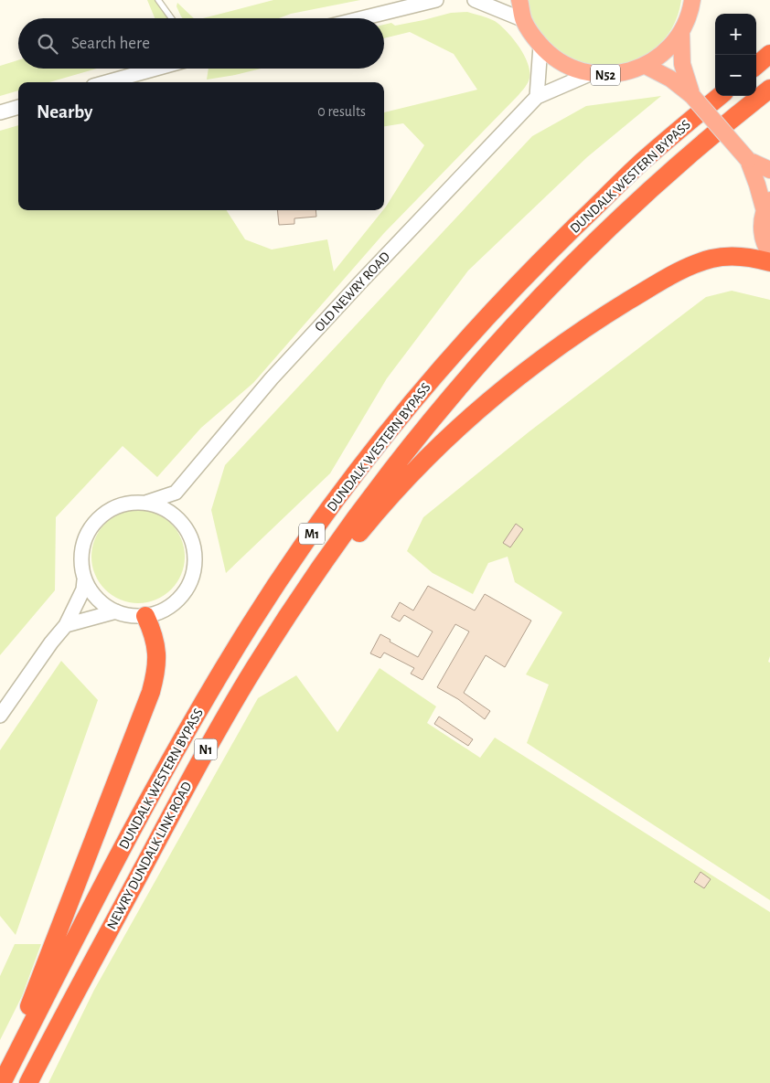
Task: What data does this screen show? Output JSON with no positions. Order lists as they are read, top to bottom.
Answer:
{
  "streets": {
    "highway": [
      "DUNDALK WESTERN BYPASS",
      "M1",
      "N1",
      "NEWRY DUNDALK LINK ROAD"
    ],
    "main road": ["N52", "OLD NEWRY ROAD"]
  },
  "crossings": [
    ["N52", "OLD NEWRY ROAD"],
    ["DUNDALK WESTERN BYPASS", "NEWRY DUNDALK LINK ROAD"]
  ],
  "page": {
    "map_buttons": ["+", "−"],
    "search": "Search here",
    "heading": ["Nearby", "0 results"]
  }
}
